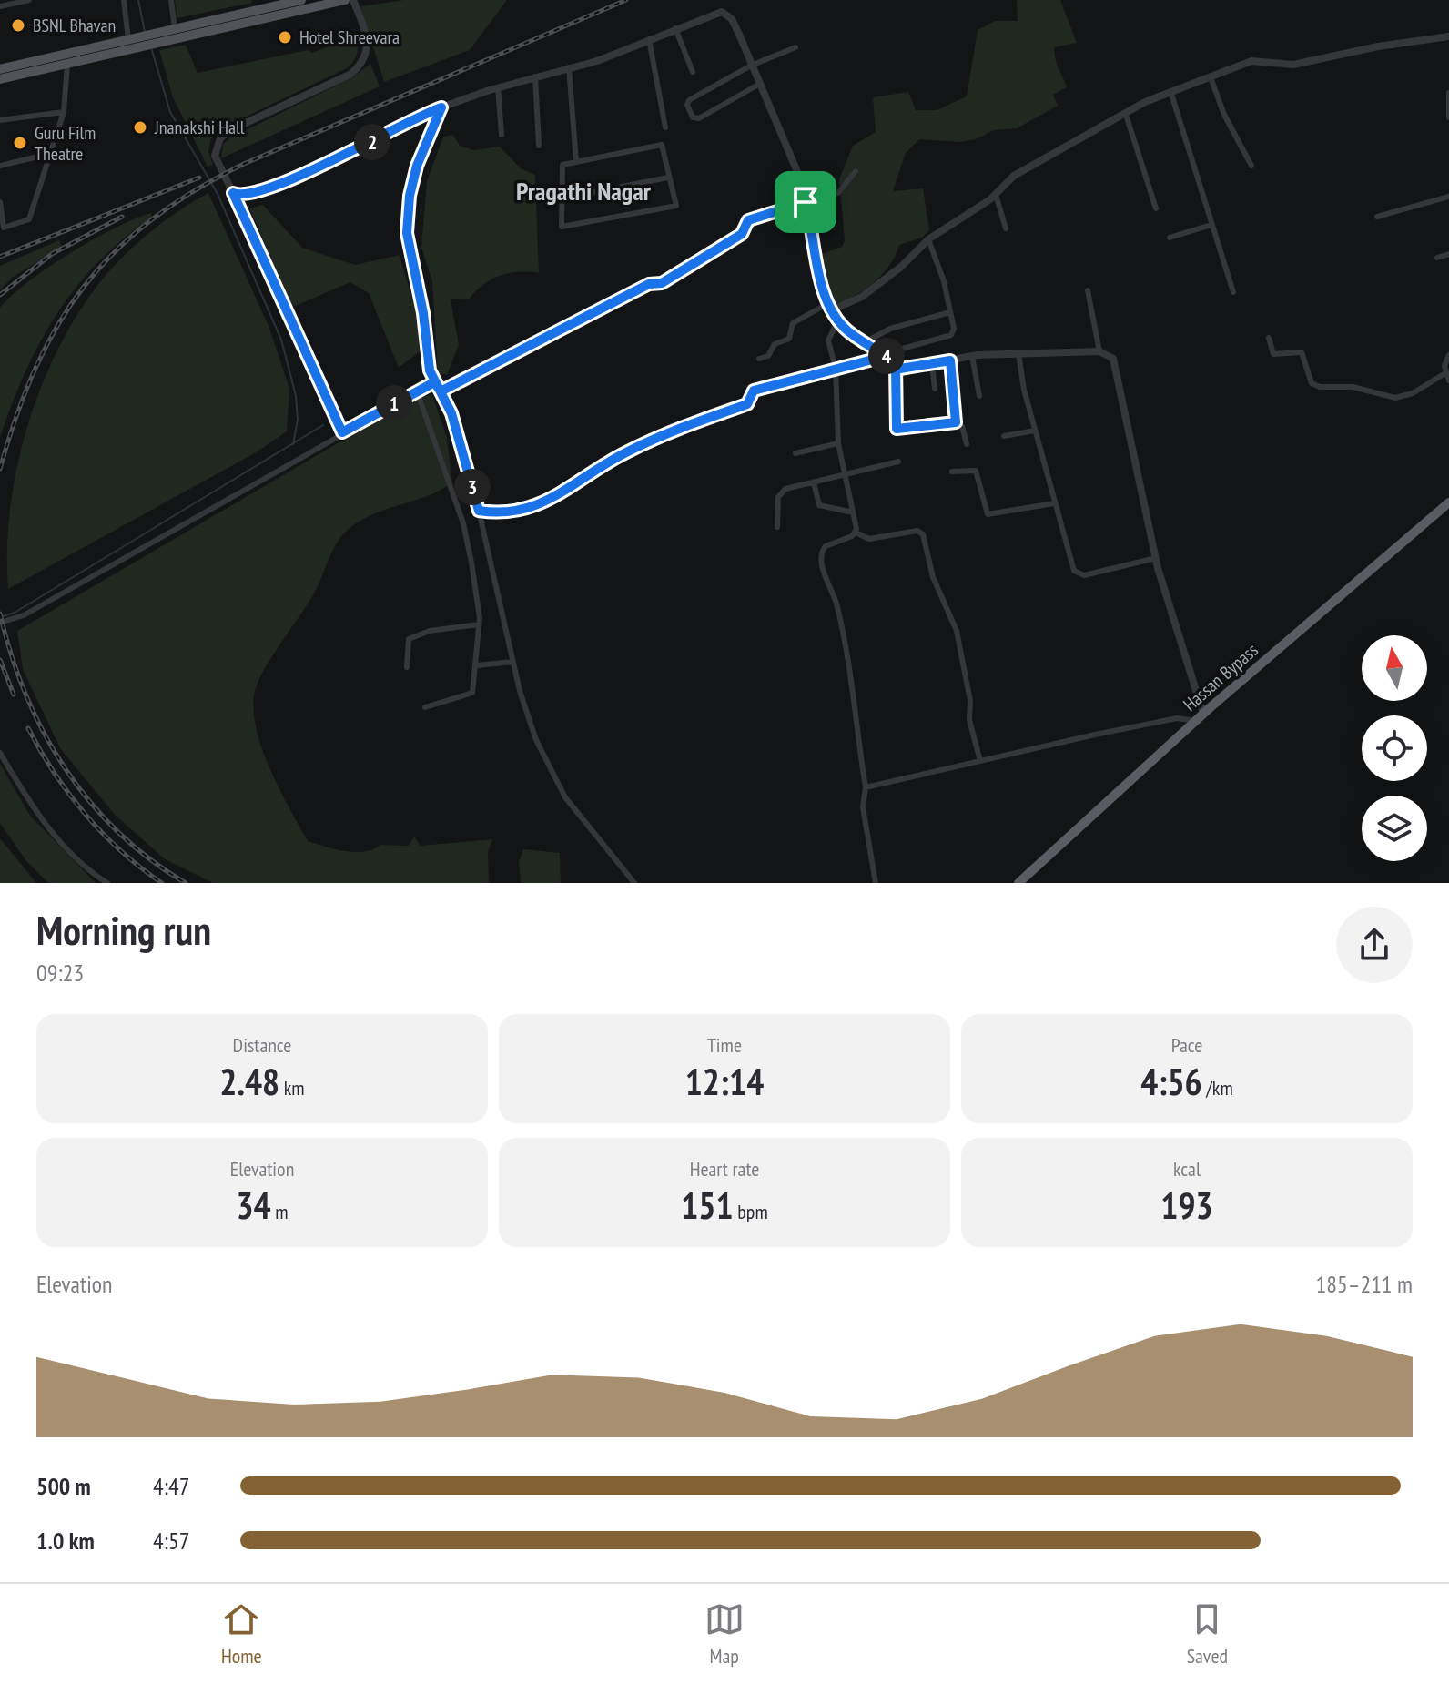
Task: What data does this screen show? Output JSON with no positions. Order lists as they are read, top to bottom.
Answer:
{
  "streets": {
    "highway": ["Hassan Bypass"]
  },
  "districts": ["Pragathi Nagar"],
  "places": [
    "BSNL Bhavan",
    "Hotel Shreevara",
    "Jnanakshi Hall",
    "Guru Film Theatre"
  ],
  "north": "top",
  "page": {
    "pins": [
      "2",
      "4",
      "1",
      "3"
    ],
    "heading": ["Morning run", "09:23"],
    "stats": [
      ["Distance", "2.48 km"],
      ["Time", "12:14"],
      ["Pace", "4:56 /km"],
      ["Elevation", "34 m"],
      ["Heart rate", "151 bpm"],
      ["kcal", "193"]
    ],
    "chart": ["Elevation", "185–211 m"],
    "list": [
      {
        "name": "500 m",
        "note": "4:47"
      },
      {
        "name": "1.0 km",
        "note": "4:57"
      }
    ],
    "tabs": ["Home", "Map", "Saved"]
  }
}
